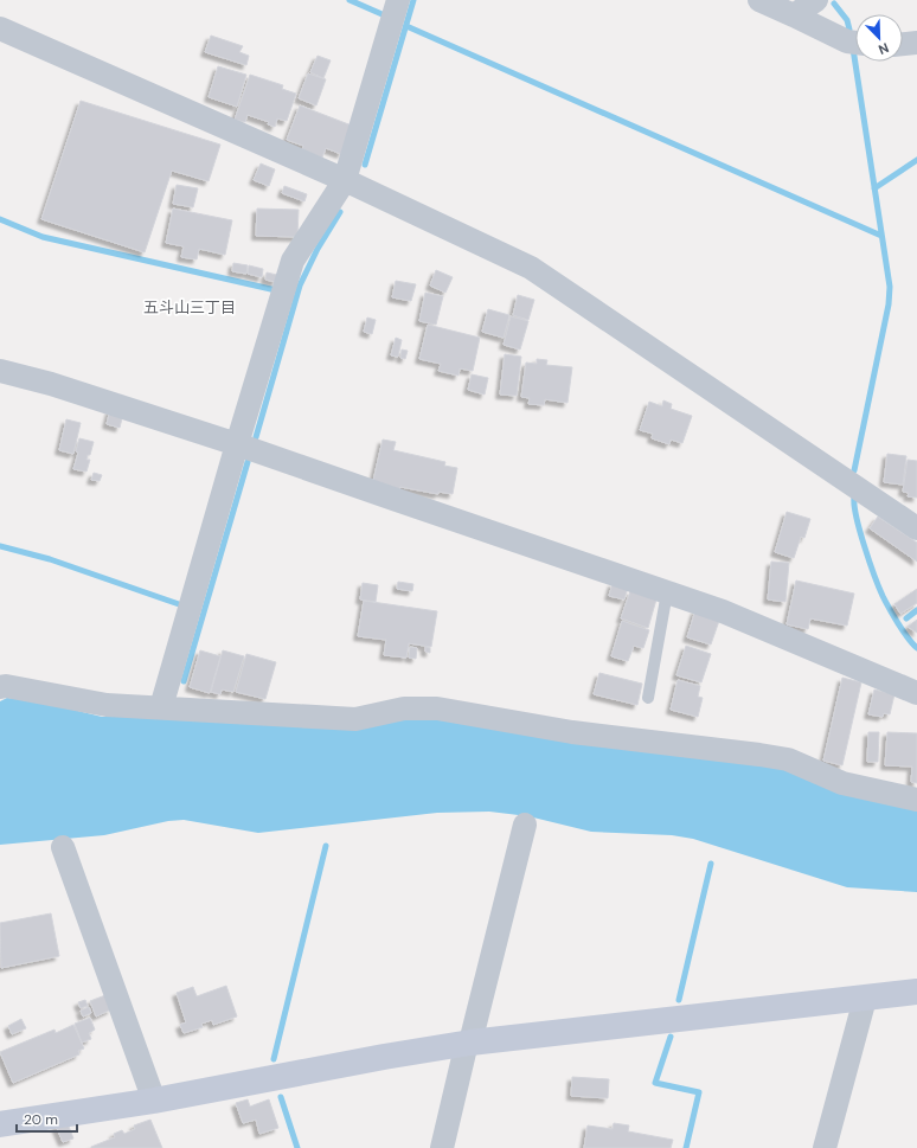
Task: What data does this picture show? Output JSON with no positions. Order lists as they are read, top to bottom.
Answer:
{
  "districts": ["五斗山三丁目"],
  "scale_bar": "20 m",
  "north": "bottom right"
}
